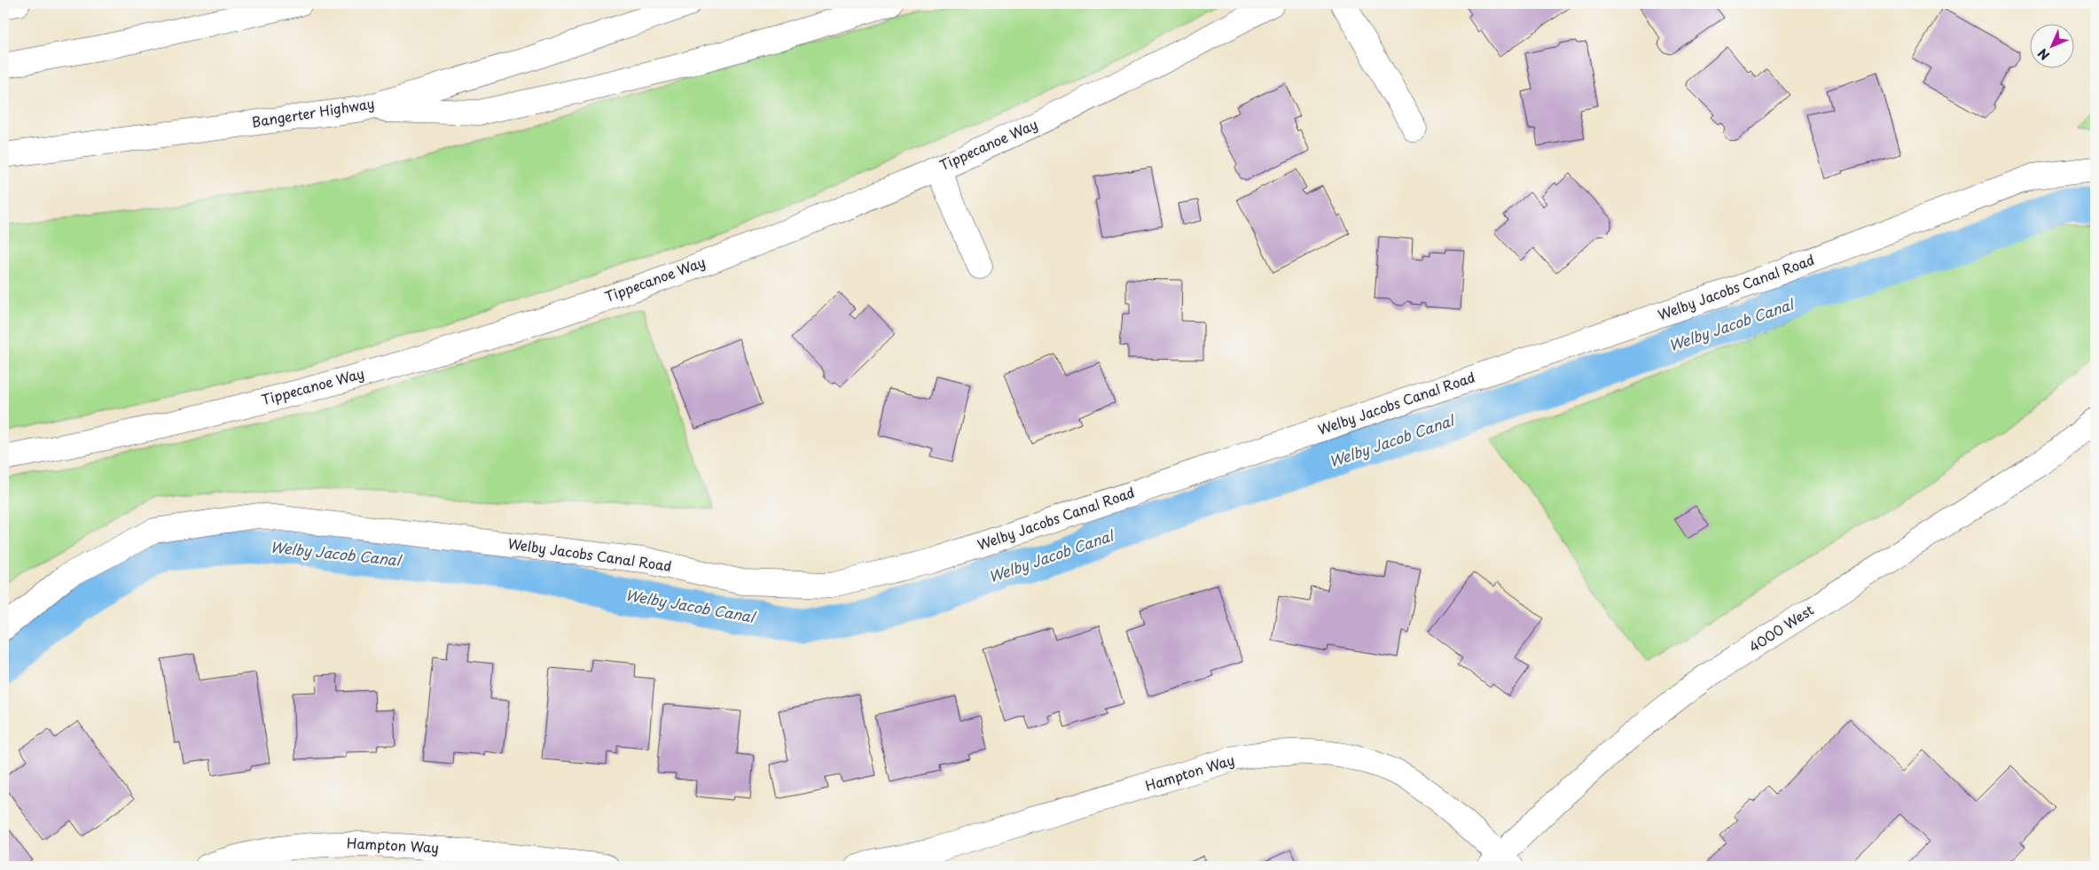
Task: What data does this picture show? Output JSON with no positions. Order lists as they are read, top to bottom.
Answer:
{
  "streets": {
    "main road": [
      "Bangerter Highway",
      "Tippecanoe Way",
      "Welby Jacobs Canal Road",
      "4000 West",
      "Hampton Way"
    ]
  },
  "crossings": [
    ["4000 West", "Hampton Way"]
  ],
  "water": ["Welby Jacob Canal"],
  "north": "bottom left"
}
